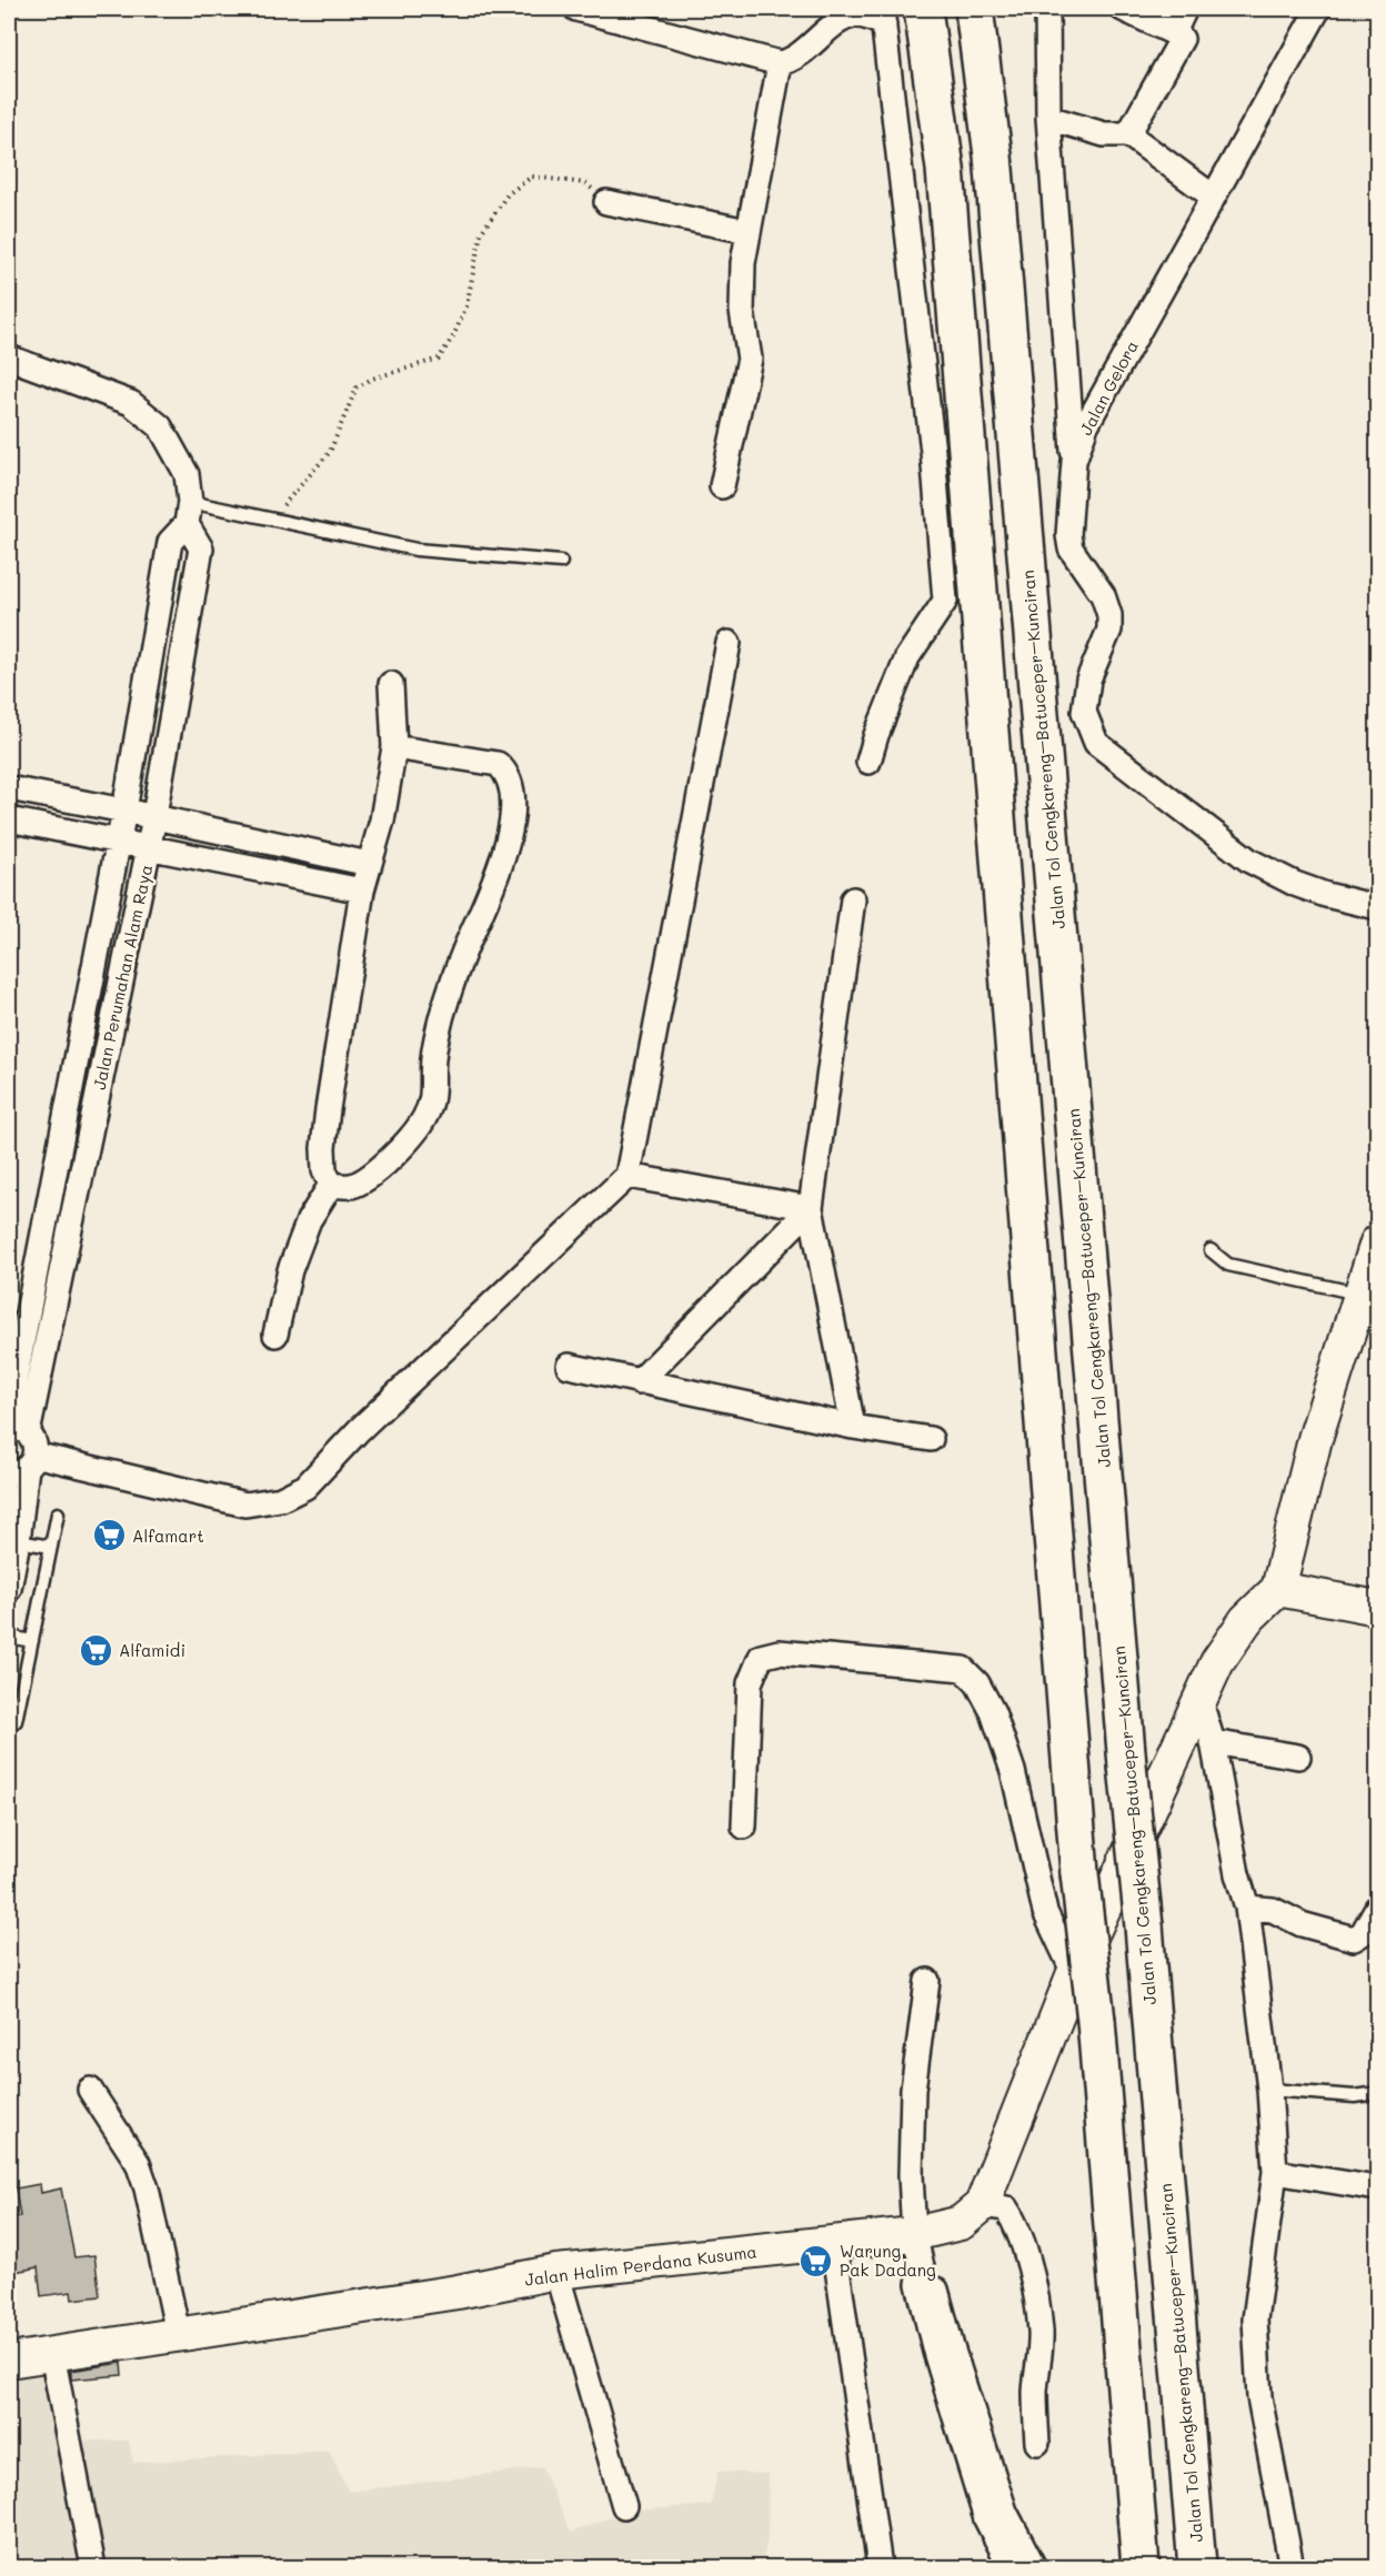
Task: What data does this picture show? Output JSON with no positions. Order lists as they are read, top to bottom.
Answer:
{
  "streets": {
    "highway": ["Jalan Tol Cengkareng–Batuceper–Kunciran"],
    "main road": ["Jalan Halim Perdana Kusuma"],
    "street": ["Jalan Gelora", "Jalan Perumahan Alam Raya"]
  },
  "places": {
    "supermarket": ["Alfamart", "Alfamidi", "Warung Pak Dadang"]
  }
}
